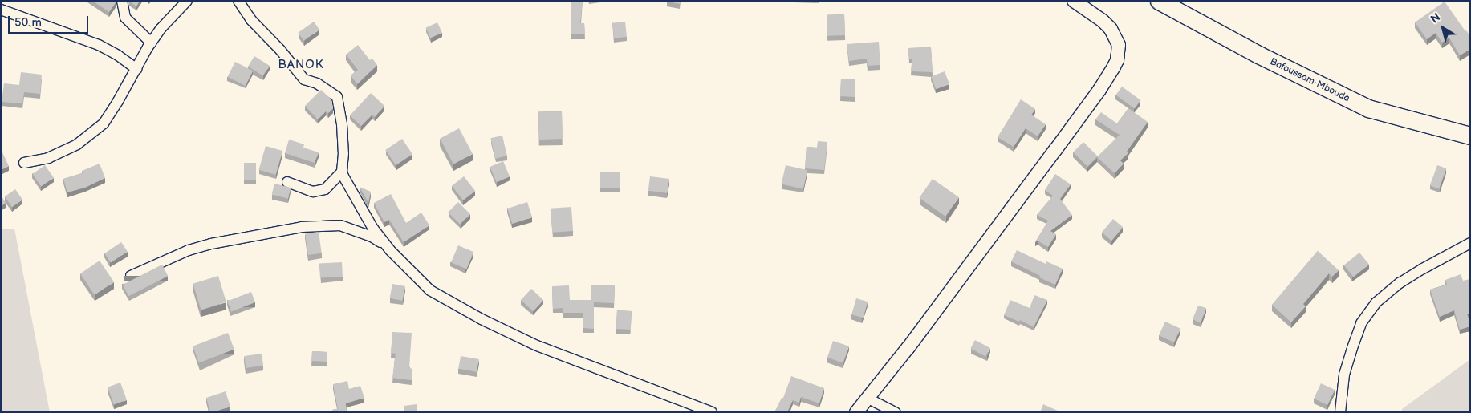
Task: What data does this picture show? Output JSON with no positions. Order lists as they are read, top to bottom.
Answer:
{
  "streets": {
    "highway": ["Bafoussam-Mbouda"]
  },
  "districts": ["BANOK"],
  "scale_bar": "50 m",
  "north": "top left"
}
